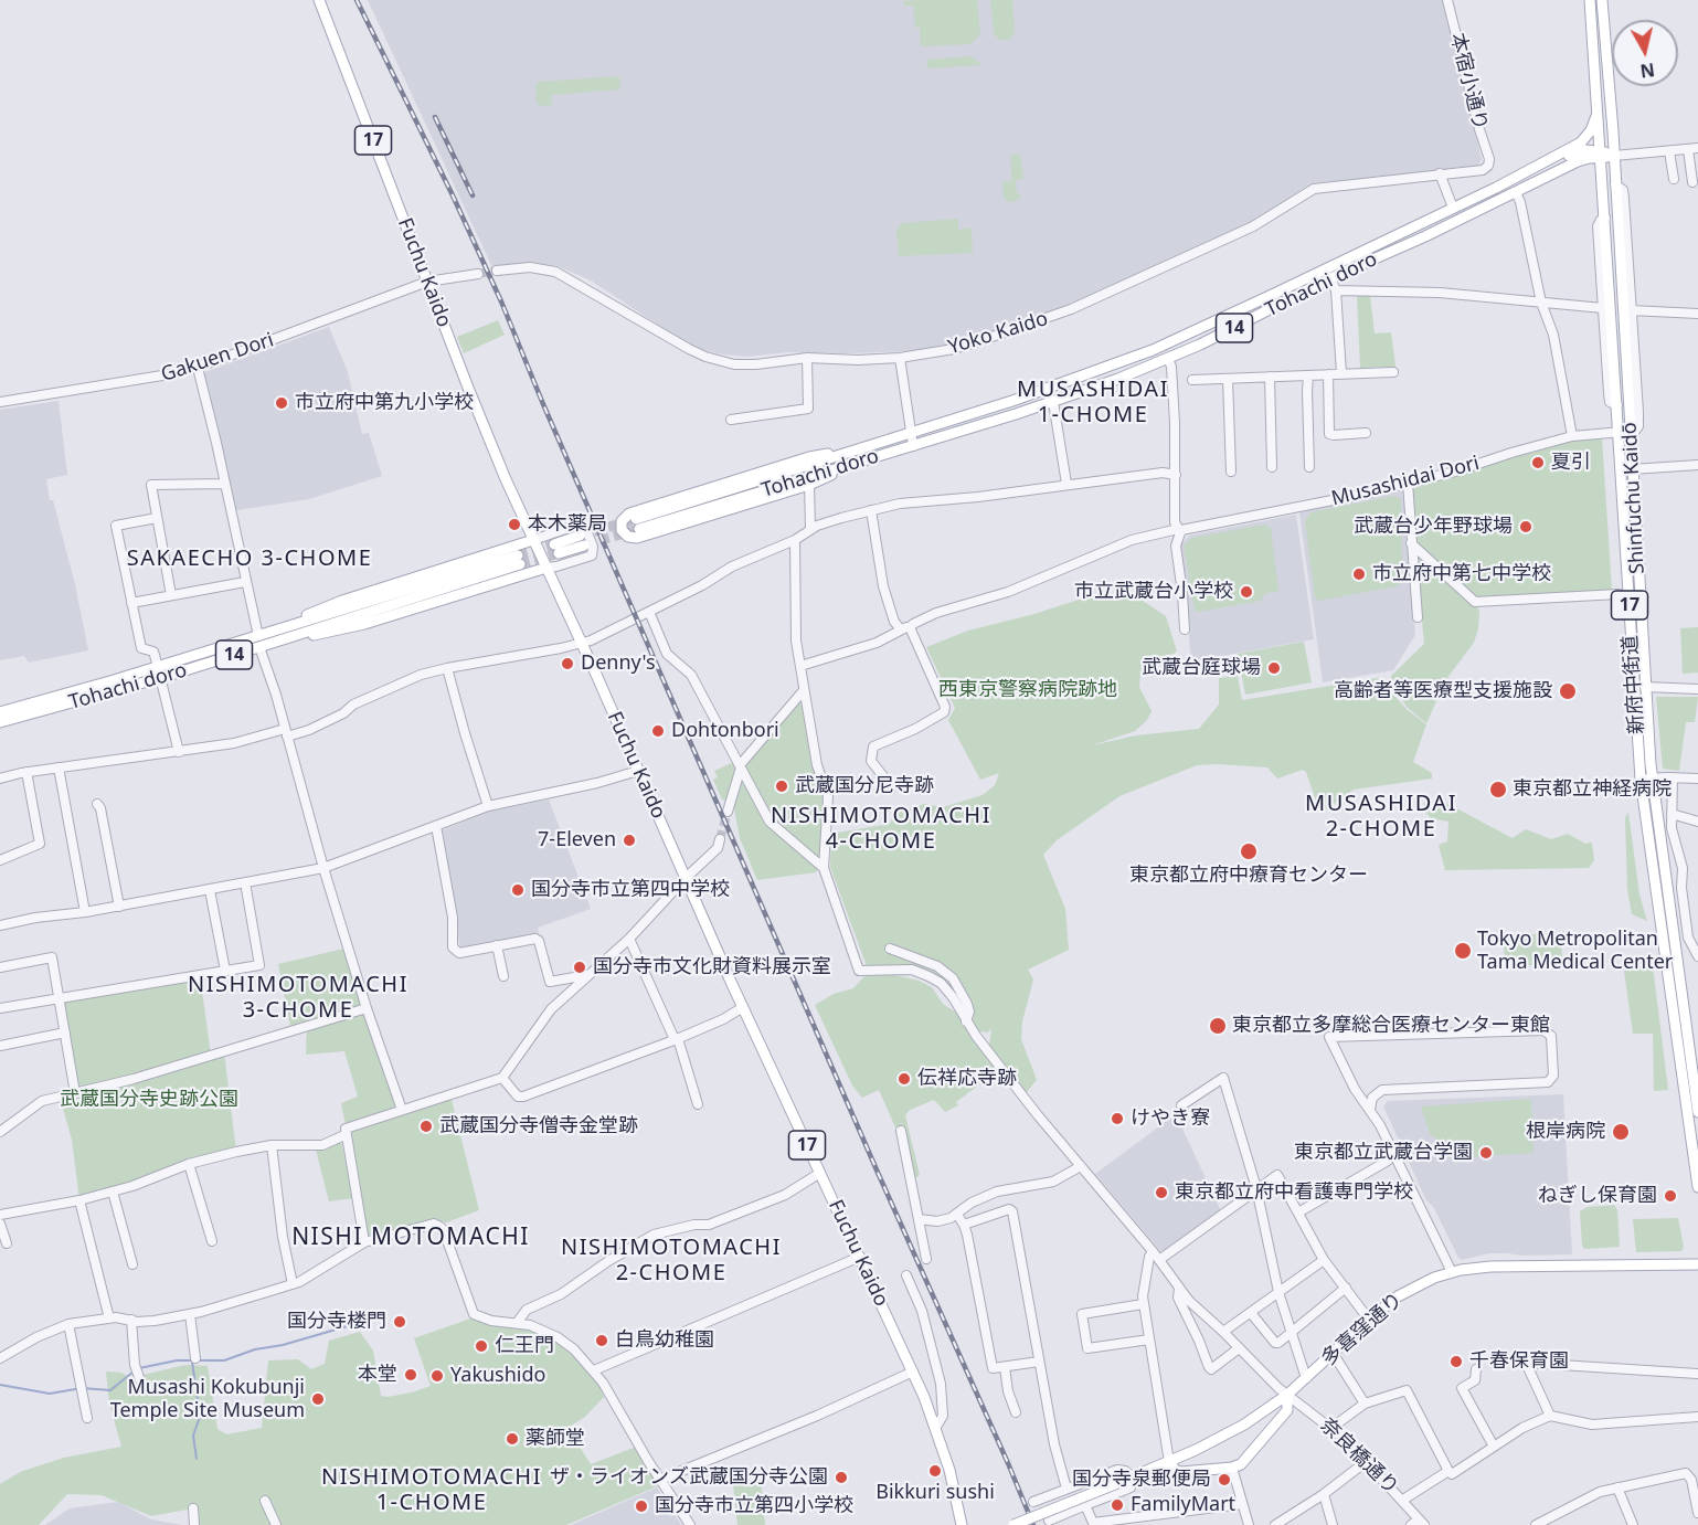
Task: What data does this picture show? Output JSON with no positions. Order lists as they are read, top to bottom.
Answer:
{
  "streets": {
    "main road": [
      "17",
      "Fuchu Kaido",
      "Tohachi doro",
      "14",
      "Shinfuchu Kaidō",
      "新府中街道",
      "多喜窪通り"
    ],
    "street": [
      "本宿小通り",
      "Yoko Kaido",
      "Gakuen Dori",
      "Musashidai Dori",
      "奈良橋通り"
    ]
  },
  "crossings": [
    ["本宿小通り", "Yoko Kaido"],
    ["Fuchu Kaido", "14"],
    ["Fuchu Kaido", "Gakuen Dori"],
    ["Tohachi doro", "14"],
    ["Tohachi doro", "Shinfuchu Kaidō"],
    ["Musashidai Dori", "Shinfuchu Kaidō"],
    ["Musashidai Dori", "新府中街道"],
    ["Shinfuchu Kaidō", "新府中街道"],
    ["多喜窪通り", "奈良橋通り"]
  ],
  "districts": [
    "MUSASHIDAI 1-CHOME",
    "SAKAECHO 3-CHOME",
    "MUSASHIDAI 2-CHOME",
    "NISHIMOTOMACHI 4-CHOME",
    "NISHIMOTOMACHI 3-CHOME",
    "NISHI MOTOMACHI",
    "NISHIMOTOMACHI 2-CHOME",
    "NISHIMOTOMACHI 1-CHOME"
  ],
  "parks": ["西東京警察病院跡地", "武蔵国分寺史跡公園"],
  "places": [
    "市立府中第九小学校",
    "夏引",
    "本木薬局",
    "武蔵台少年野球場",
    "市立府中第七中学校",
    "市立武蔵台小学校",
    "Denny's",
    "武蔵台庭球場",
    "高齢者等医療型支援施設",
    "Dohtonbori",
    "武蔵国分尼寺跡",
    "東京都立神経病院",
    "7-Eleven",
    "東京都立府中療育センター",
    "国分寺市立第四中学校",
    "Tokyo Metropolitan Tama Medical Center",
    "国分寺市文化財資料展示室",
    "東京都立多摩総合医療センター東館",
    "伝祥応寺跡",
    "けやき寮",
    "武蔵国分寺僧寺金堂跡",
    "根岸病院",
    "東京都立武蔵台学園",
    "東京都立府中看護専門学校",
    "ねぎし保育園",
    "国分寺楼門",
    "白鳥幼稚園",
    "仁王門",
    "千春保育園",
    "本堂",
    "Yakushido",
    "Musashi Kokubunji Temple Site Museum",
    "薬師堂",
    "Bikkuri sushi",
    "ザ・ライオンズ武蔵国分寺公園",
    "国分寺泉郵便局",
    "FamilyMart",
    "国分寺市立第四小学校"
  ],
  "north": "bottom"
}
